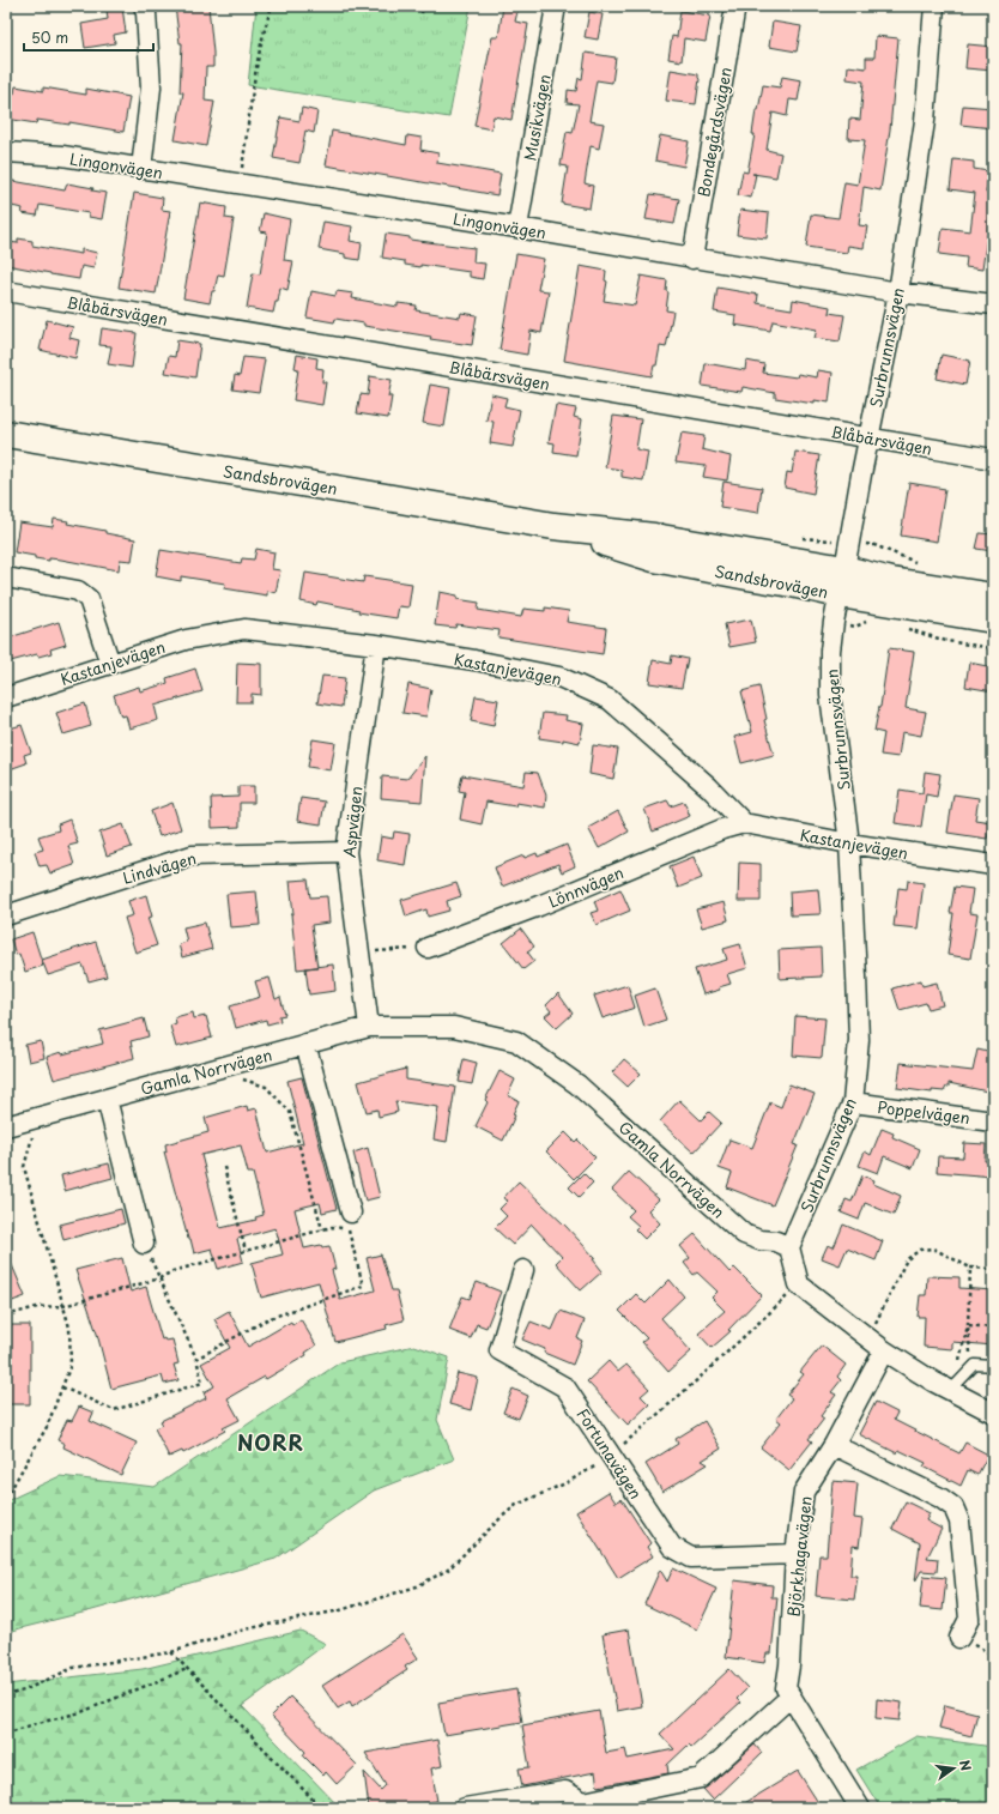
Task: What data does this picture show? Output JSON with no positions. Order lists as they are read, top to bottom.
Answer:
{
  "streets": {
    "main road": ["Sandsbrovägen"],
    "street": [
      "Musikvägen",
      "Bondegårdsvägen",
      "Lingonvägen",
      "Blåbärsvägen",
      "Surbrunnsvägen",
      "Kastanjevägen",
      "Aspvägen",
      "Lindvägen",
      "Lönnvägen",
      "Gamla Norrvägen",
      "Poppelvägen",
      "Fortunavägen",
      "Björkhagavägen"
    ]
  },
  "crossings": [
    ["Musikvägen", "Lingonvägen"],
    ["Bondegårdsvägen", "Lingonvägen"],
    ["Lingonvägen", "Surbrunnsvägen"],
    ["Blåbärsvägen", "Surbrunnsvägen"],
    ["Surbrunnsvägen", "Sandsbrovägen"],
    ["Surbrunnsvägen", "Kastanjevägen"],
    ["Surbrunnsvägen", "Gamla Norrvägen"],
    ["Surbrunnsvägen", "Poppelvägen"],
    ["Kastanjevägen", "Aspvägen"],
    ["Kastanjevägen", "Lönnvägen"],
    ["Aspvägen", "Lindvägen"],
    ["Aspvägen", "Gamla Norrvägen"],
    ["Fortunavägen", "Björkhagavägen"]
  ],
  "districts": ["NORR"],
  "scale_bar": "50 m",
  "north": "right"
}
